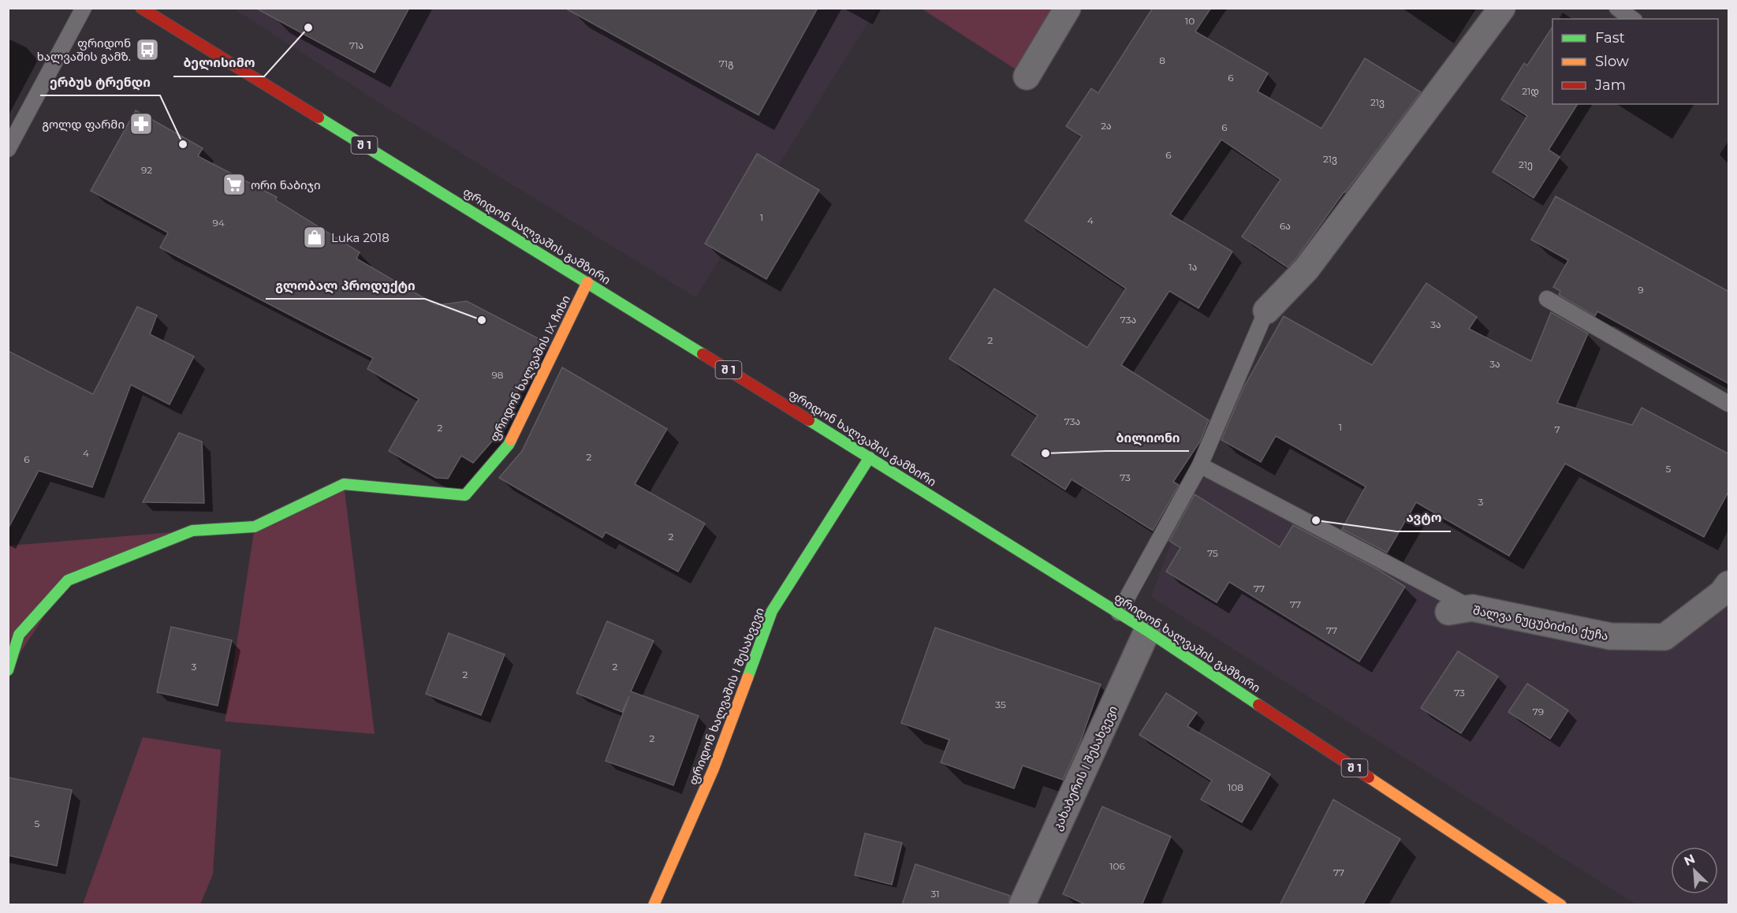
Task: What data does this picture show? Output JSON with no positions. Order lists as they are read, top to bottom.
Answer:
{
  "streets": {
    "main road": [
      "შ 1",
      "ფრიდონ ხალვაშის გამზირი",
      "ფრიდონ ხალვაშის IX ჩიხი",
      "ფრიდონ ხალვაშის I შესახვევი"
    ],
    "street": ["შალვა ნუცუბიძის ქუჩა", "კახაბერის I შესახვევი"]
  },
  "crossings": [
    ["ფრიდონ ხალვაშის გამზირი", "ფრიდონ ხალვაშის IX ჩიხი"],
    ["ფრიდონ ხალვაშის გამზირი", "ფრიდონ ხალვაშის I შესახვევი"],
    ["ფრიდონ ხალვაშის გამზირი", "კახაბერის I შესახვევი"]
  ],
  "places": {
    "other": [
      "ბელისიმო",
      "ერბუს ტრენდი",
      "გლობალ პროდუქტი",
      "ბილიონი",
      "ავტო"
    ],
    "bus stop": ["ფრიდონ ხალვაშის გამზ."],
    "pharmacy": ["გოლდ ფარმი"],
    "supermarket": ["ორი ნაბიჯი"],
    "shop": ["Luka 2018"]
  },
  "house_numbers": [
    "10",
    "71ა",
    "8",
    "71გ",
    "6",
    "21დ",
    "21ვ",
    "2ა",
    "6",
    "6",
    "21ვ",
    "21ე",
    "92",
    "1",
    "4",
    "94",
    "6ა",
    "1ა",
    "9",
    "73ა",
    "3ა",
    "2",
    "3ა",
    "98",
    "73ა",
    "1",
    "2",
    "7",
    "4",
    "2",
    "6",
    "5",
    "73",
    "3",
    "2",
    "75",
    "77",
    "77",
    "77",
    "3",
    "2",
    "2",
    "73",
    "35",
    "79",
    "2",
    "108",
    "5",
    "106",
    "77",
    "31"
  ],
  "legend": ["Fast", "Slow", "Jam"],
  "north": "top left"
}
